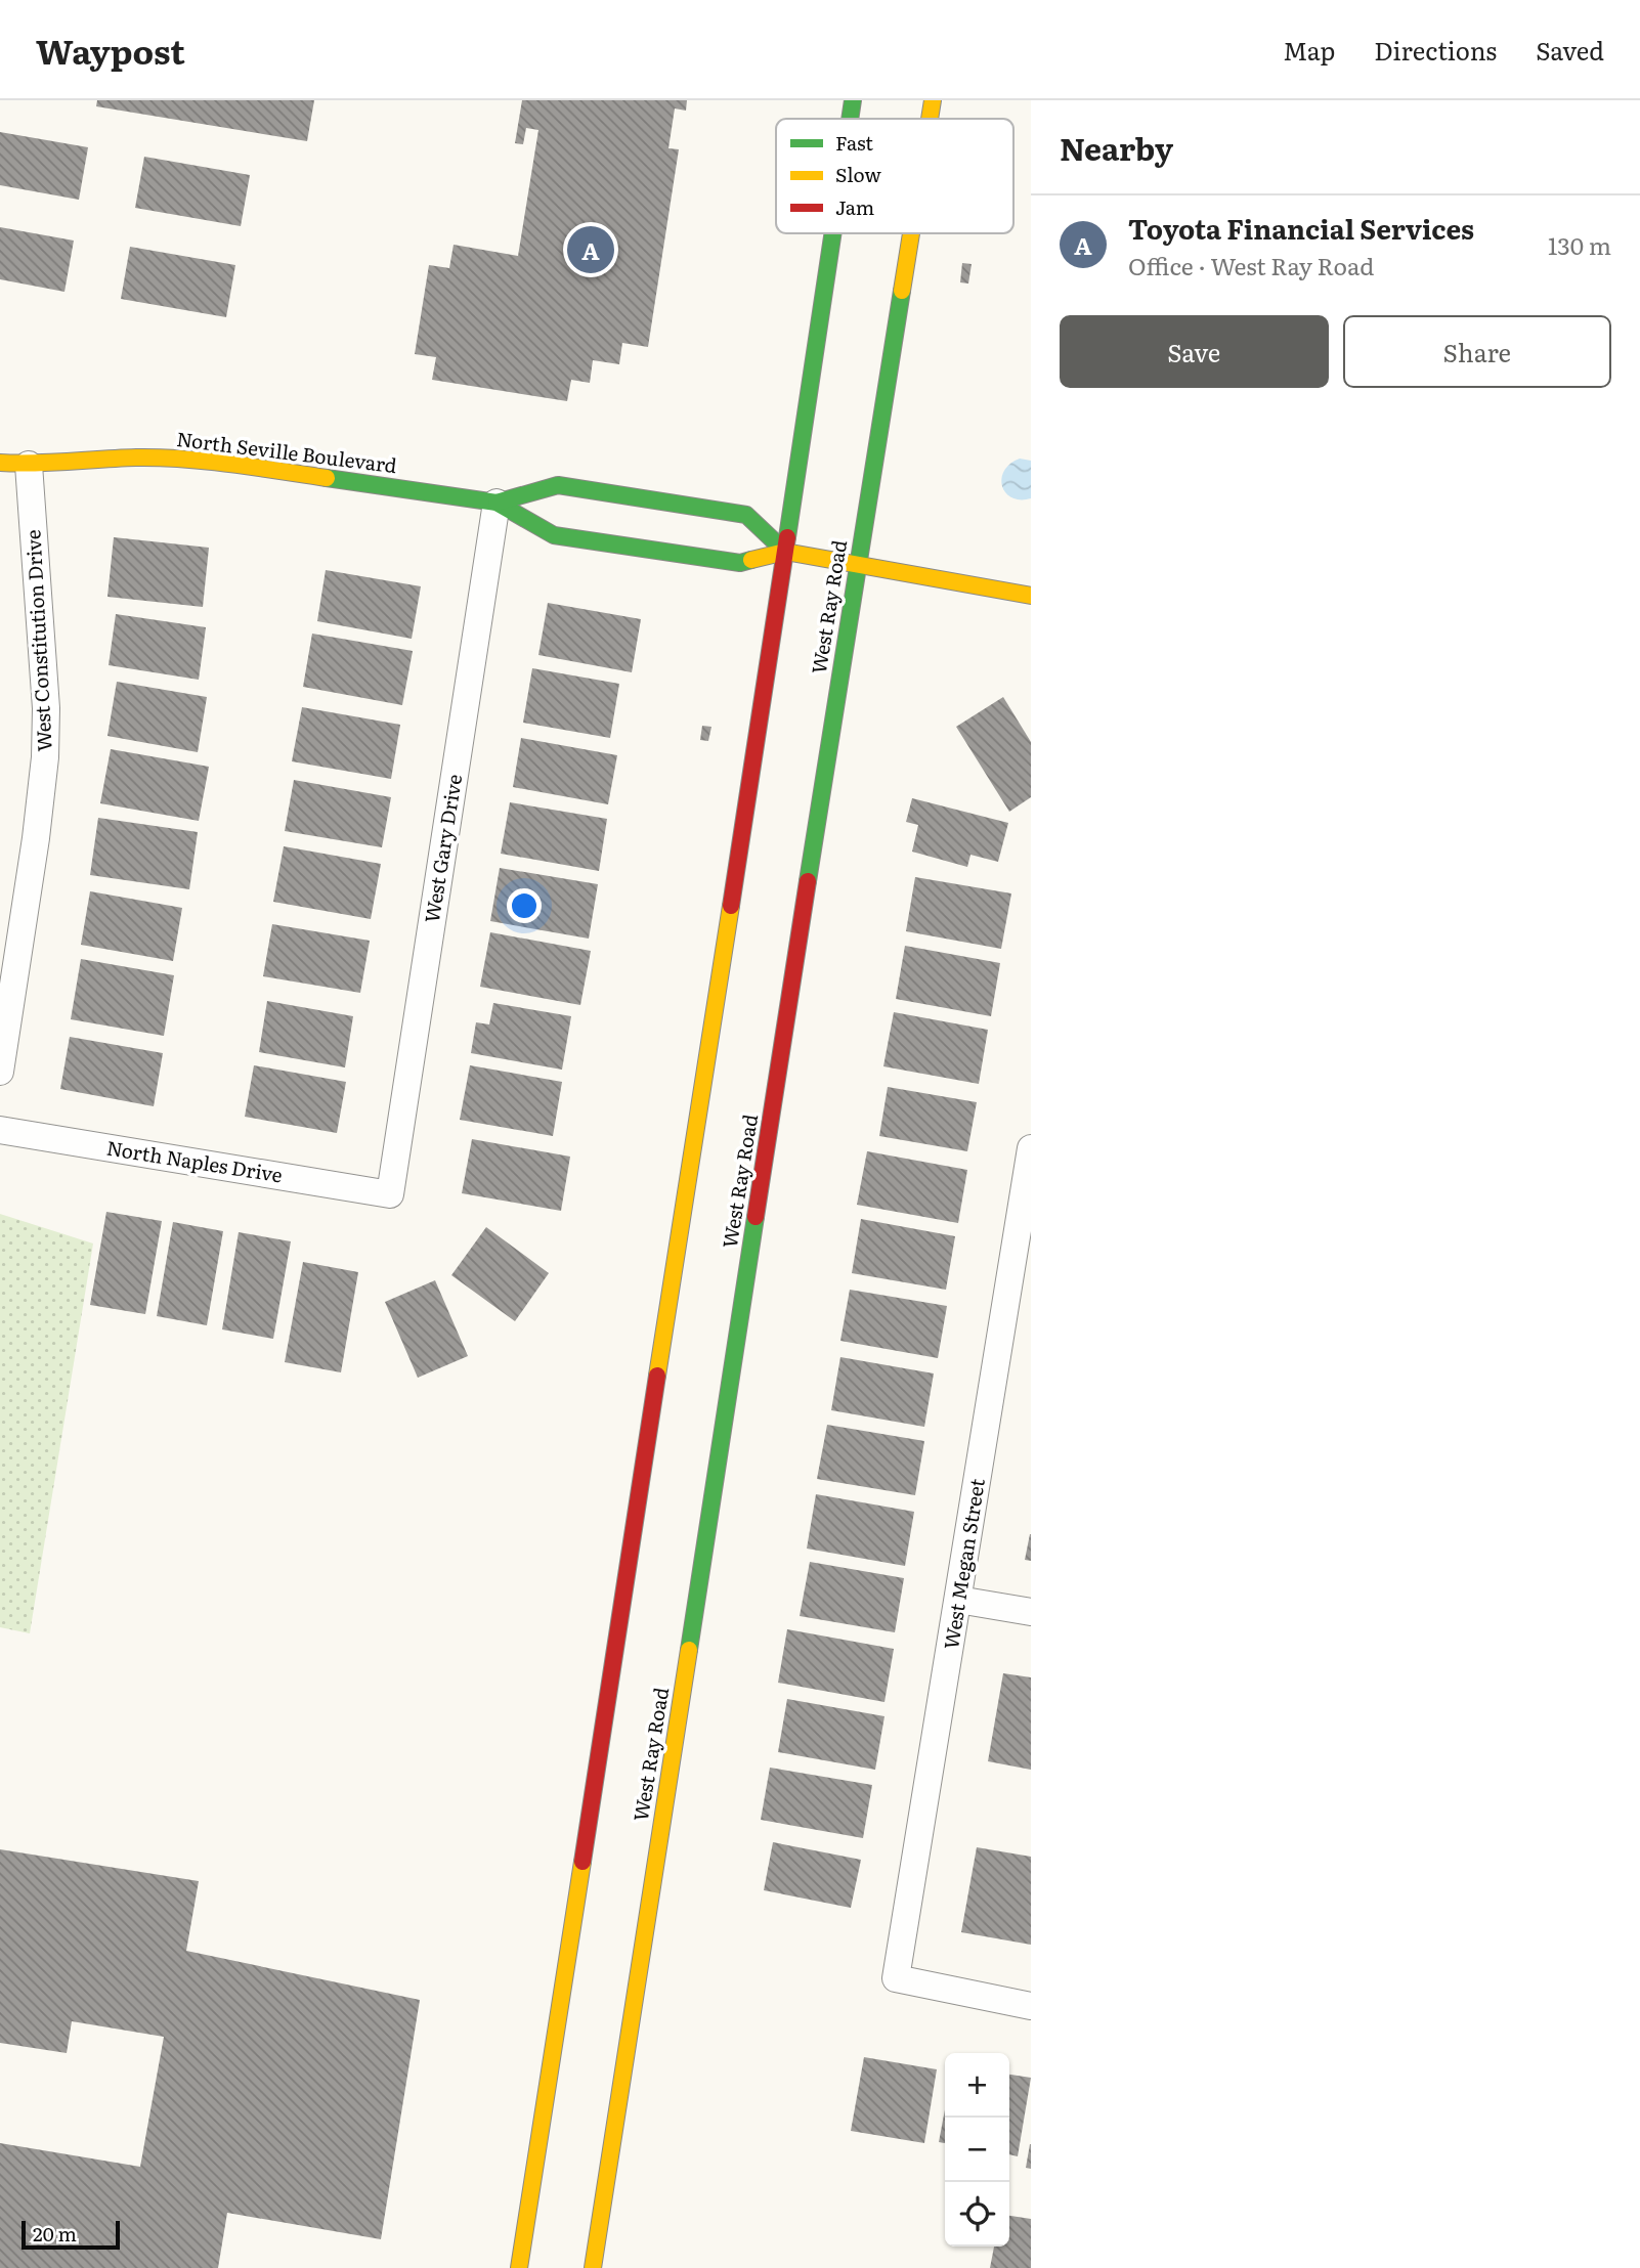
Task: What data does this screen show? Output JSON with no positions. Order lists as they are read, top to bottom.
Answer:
{
  "streets": {
    "main road": ["North Seville Boulevard", "West Ray Road"],
    "street": [
      "West Constitution Drive",
      "West Gary Drive",
      "North Naples Drive",
      "West Megan Street"
    ]
  },
  "crossings": [
    ["North Seville Boulevard", "West Constitution Drive"],
    ["North Seville Boulevard", "West Gary Drive"],
    ["West Gary Drive", "North Naples Drive"]
  ],
  "legend": ["Fast", "Slow", "Jam"],
  "scale_bar": "20 m",
  "page": {
    "header": "Waypost",
    "nav": ["Map", "Directions", "Saved"],
    "heading": "Nearby",
    "list": [
      {
        "mark": "A",
        "name": "Toyota Financial Services",
        "note": "Office · West Ray Road",
        "value": "130 m"
      }
    ],
    "pins": "A",
    "buttons": ["Save", "Share"],
    "map_buttons": ["+", "−"],
    "scale": "20 m"
  }
}
